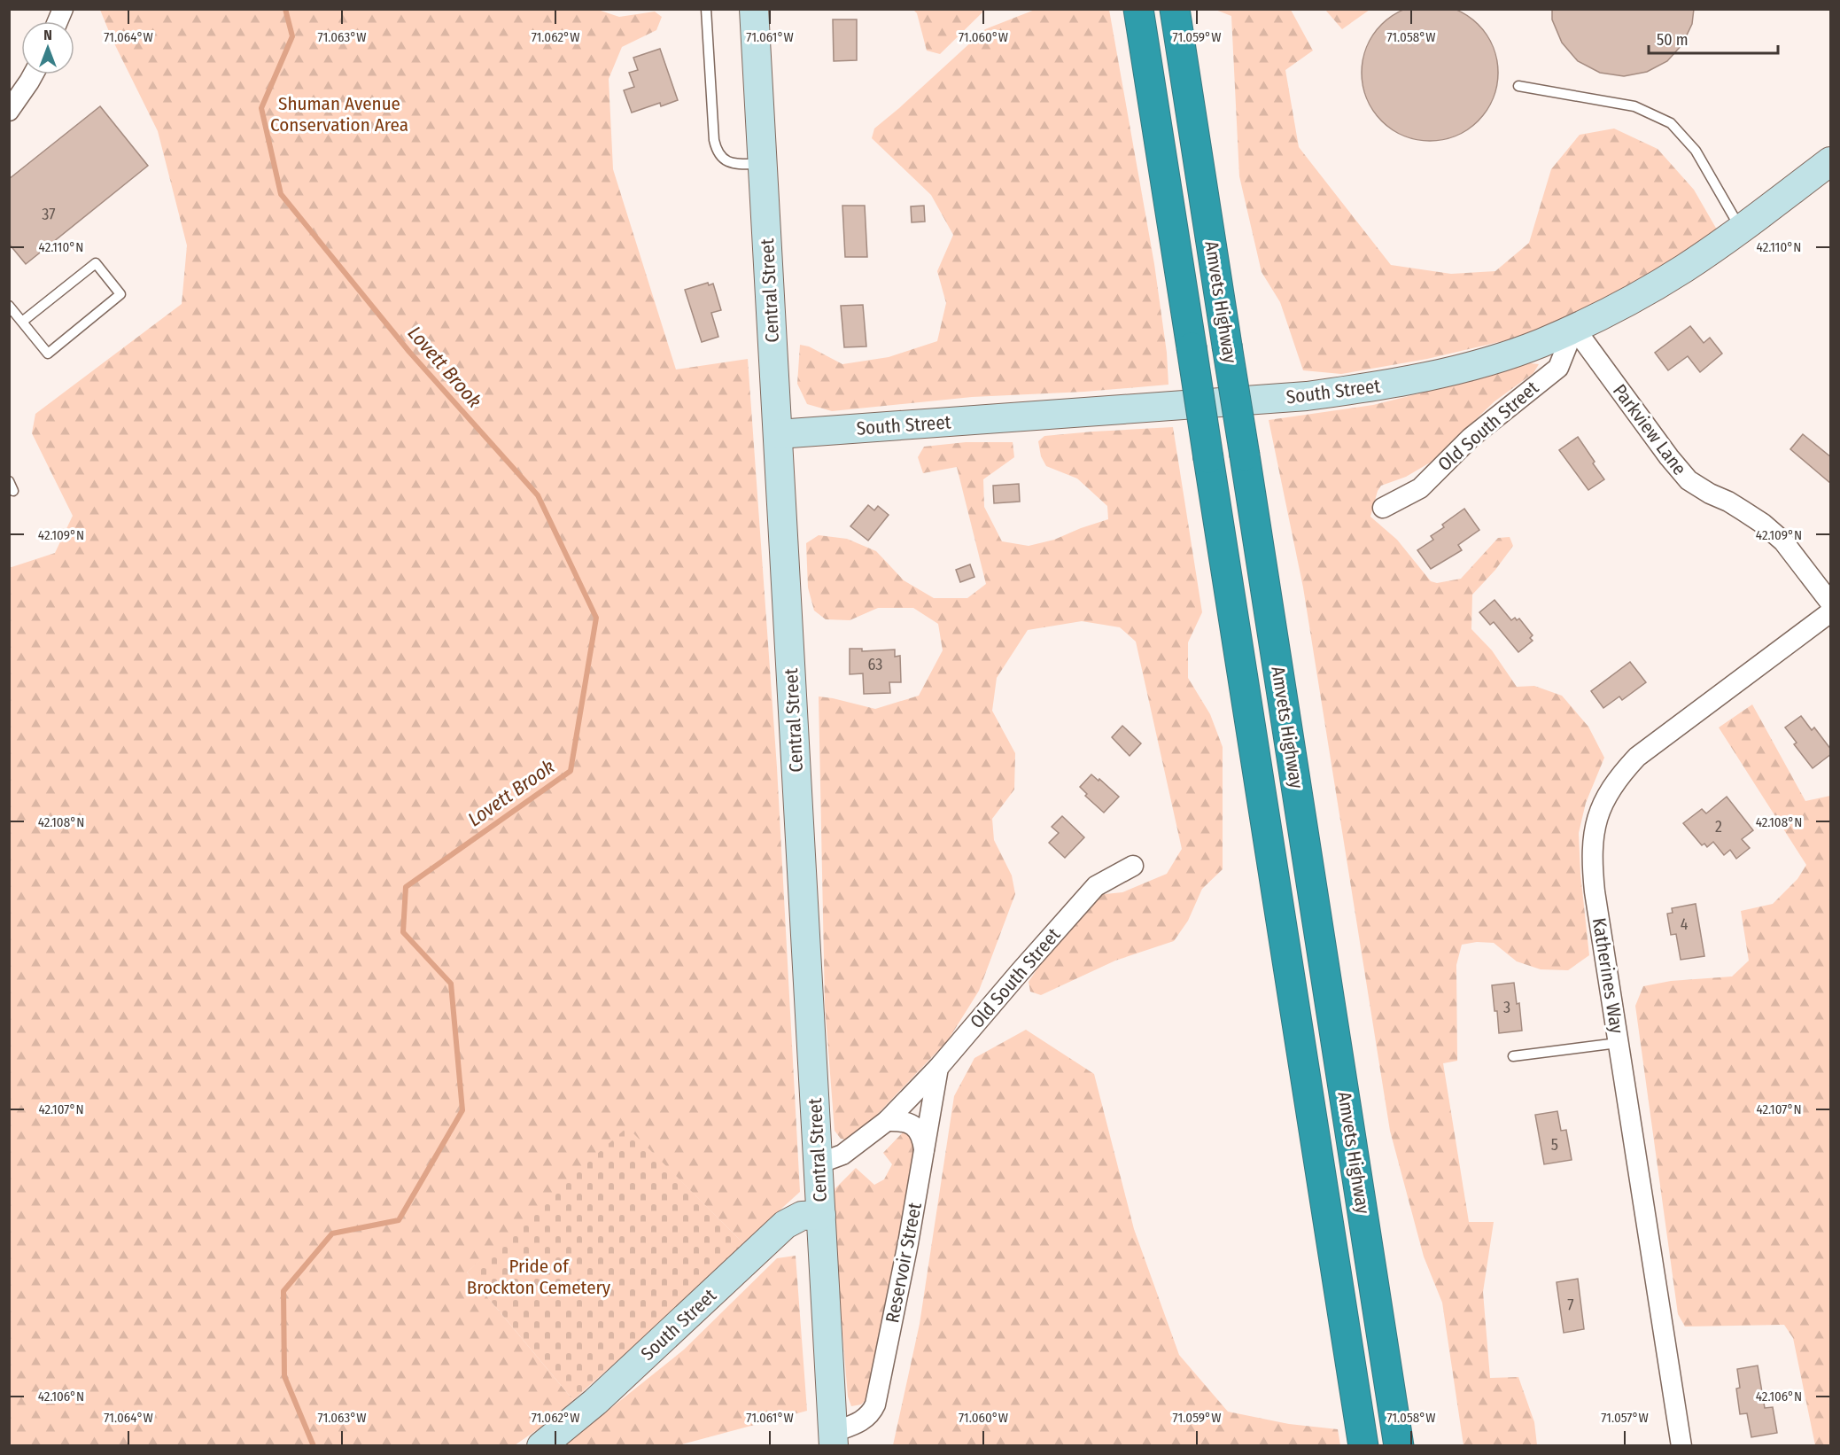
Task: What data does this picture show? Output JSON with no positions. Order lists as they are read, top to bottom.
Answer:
{
  "streets": {
    "highway": ["Amvets Highway"],
    "street": [
      "Central Street",
      "South Street",
      "Old South Street",
      "Parkview Lane",
      "Katherines Way",
      "Reservoir Street"
    ]
  },
  "crossings": [
    ["Central Street", "South Street"],
    ["Central Street", "Reservoir Street"],
    ["South Street", "Old South Street"],
    ["South Street", "Parkview Lane"],
    ["Old South Street", "Parkview Lane"],
    ["Old South Street", "Reservoir Street"]
  ],
  "water": ["Lovett Brook"],
  "parks": ["Shuman Avenue Conservation Area", "Pride of Brockton Cemetery"],
  "house_numbers": [
    "37",
    "63",
    "2",
    "4",
    "3",
    "5",
    "7"
  ],
  "scale_bar": "50 m",
  "north": "top",
  "coordinates": [
    "71.064°W",
    "71.063°W",
    "71.062°W",
    "71.061°W",
    "71.060°W",
    "71.059°W",
    "71.058°W",
    "42.110°N",
    "42.109°N",
    "42.108°N",
    "42.107°N",
    "42.106°N",
    "71.057°W"
  ]
}
